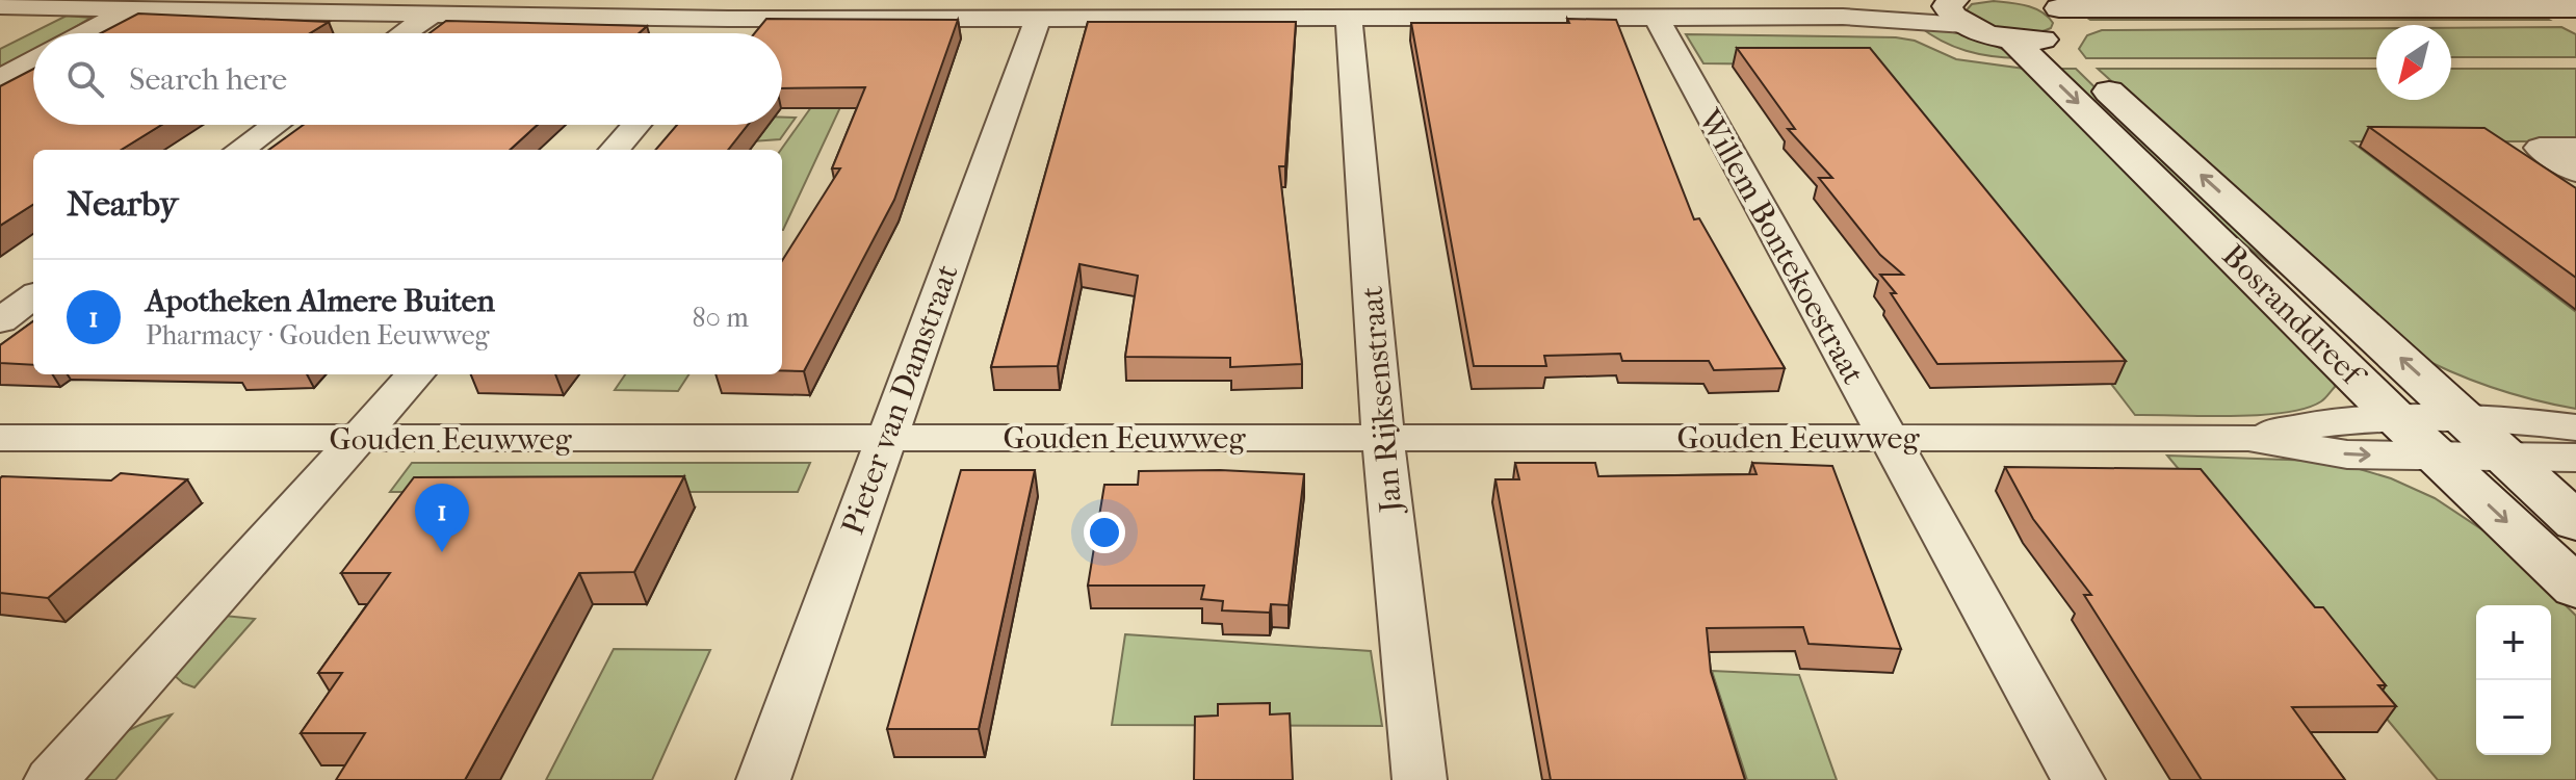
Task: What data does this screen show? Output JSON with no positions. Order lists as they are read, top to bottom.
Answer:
{
  "streets": {
    "main road": ["Bosranddreef"],
    "street": [
      "Willem Bontekoestraat",
      "Pieter van Damstraat",
      "Jan Rijksenstraat",
      "Gouden Eeuwweg"
    ]
  },
  "crossings": [
    ["Willem Bontekoestraat", "Gouden Eeuwweg"],
    ["Bosranddreef", "Gouden Eeuwweg"],
    ["Pieter van Damstraat", "Gouden Eeuwweg"],
    ["Jan Rijksenstraat", "Gouden Eeuwweg"]
  ],
  "north": "bottom left",
  "page": {
    "search": "Search here",
    "heading": "Nearby",
    "list": [
      {
        "mark": "1",
        "name": "Apotheken Almere Buiten",
        "note": "Pharmacy · Gouden Eeuwweg",
        "value": "80 m"
      }
    ],
    "pins": "1",
    "map_buttons": ["+", "−"]
  }
}
